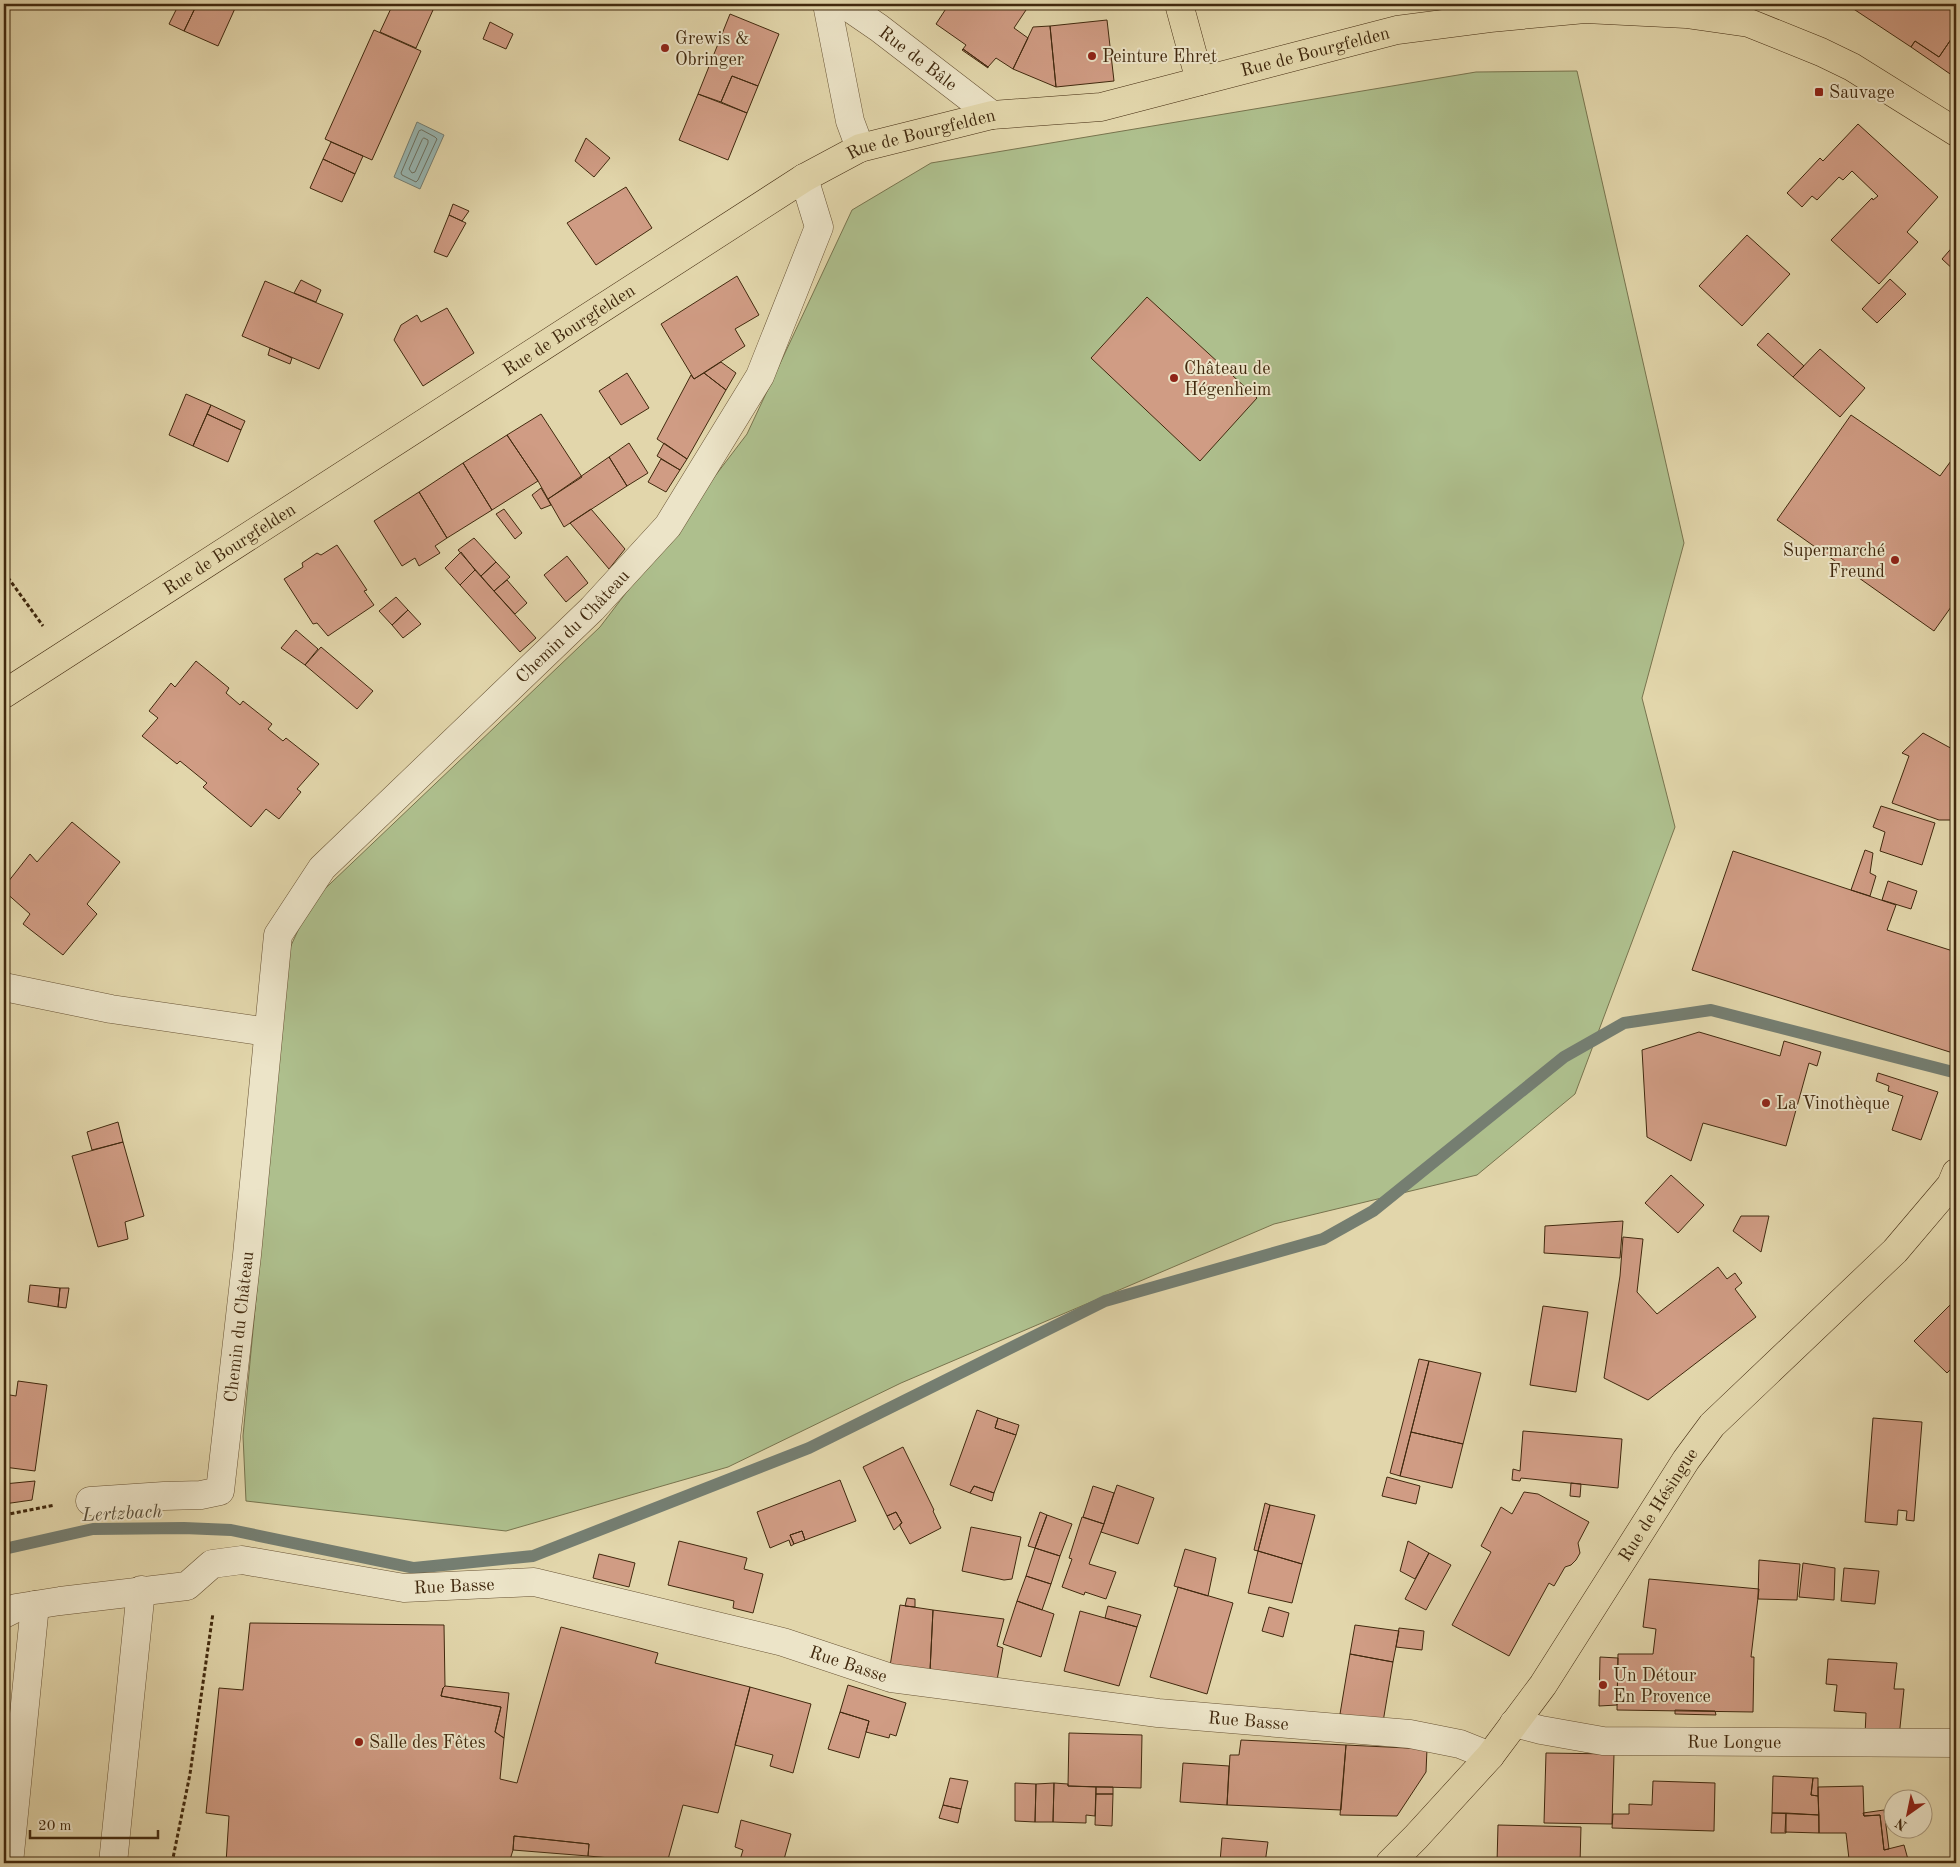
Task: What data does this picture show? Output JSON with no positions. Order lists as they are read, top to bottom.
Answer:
{
  "streets": {
    "main road": ["Rue de Bourgfelden", "Rue de Hésingue"],
    "street": [
      "Rue de Bâle",
      "Chemin du Château",
      "Rue Basse",
      "Rue Longue"
    ]
  },
  "crossings": [
    ["Rue de Bourgfelden", "Rue de Bâle"],
    ["Rue de Bourgfelden", "Chemin du Château"],
    ["Rue de Hésingue", "Rue Basse"],
    ["Rue de Hésingue", "Rue Longue"]
  ],
  "water": ["Lertzbach"],
  "places": {
    "other": [
      "Grewis & Obringer",
      "Peinture Ehret",
      "Château de Hégenheim",
      "Supermarché Freund",
      "La Vinothèque",
      "Un Détour En Provence",
      "Salle des Fêtes"
    ],
    "transit": ["Sauvage"]
  },
  "scale_bar": "20 m",
  "north": "bottom left"
}
